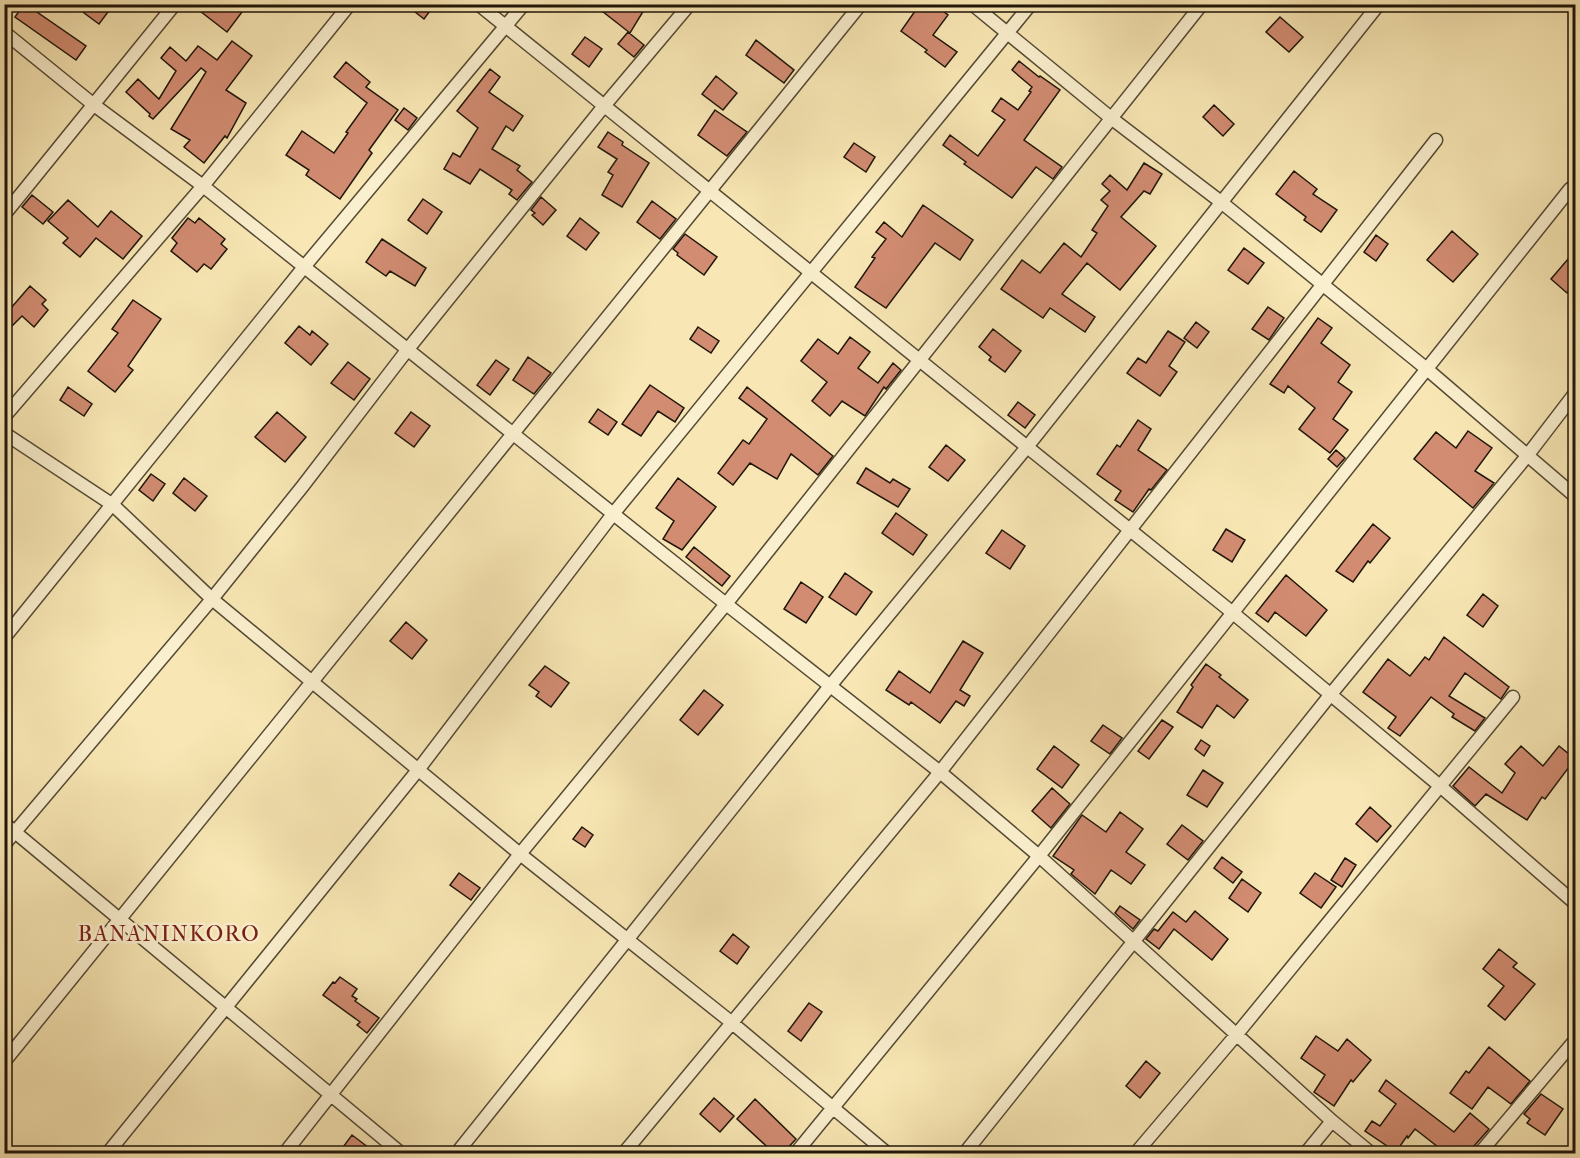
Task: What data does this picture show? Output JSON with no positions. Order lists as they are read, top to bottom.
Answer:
{
  "districts": ["BANANINKORO"]
}
